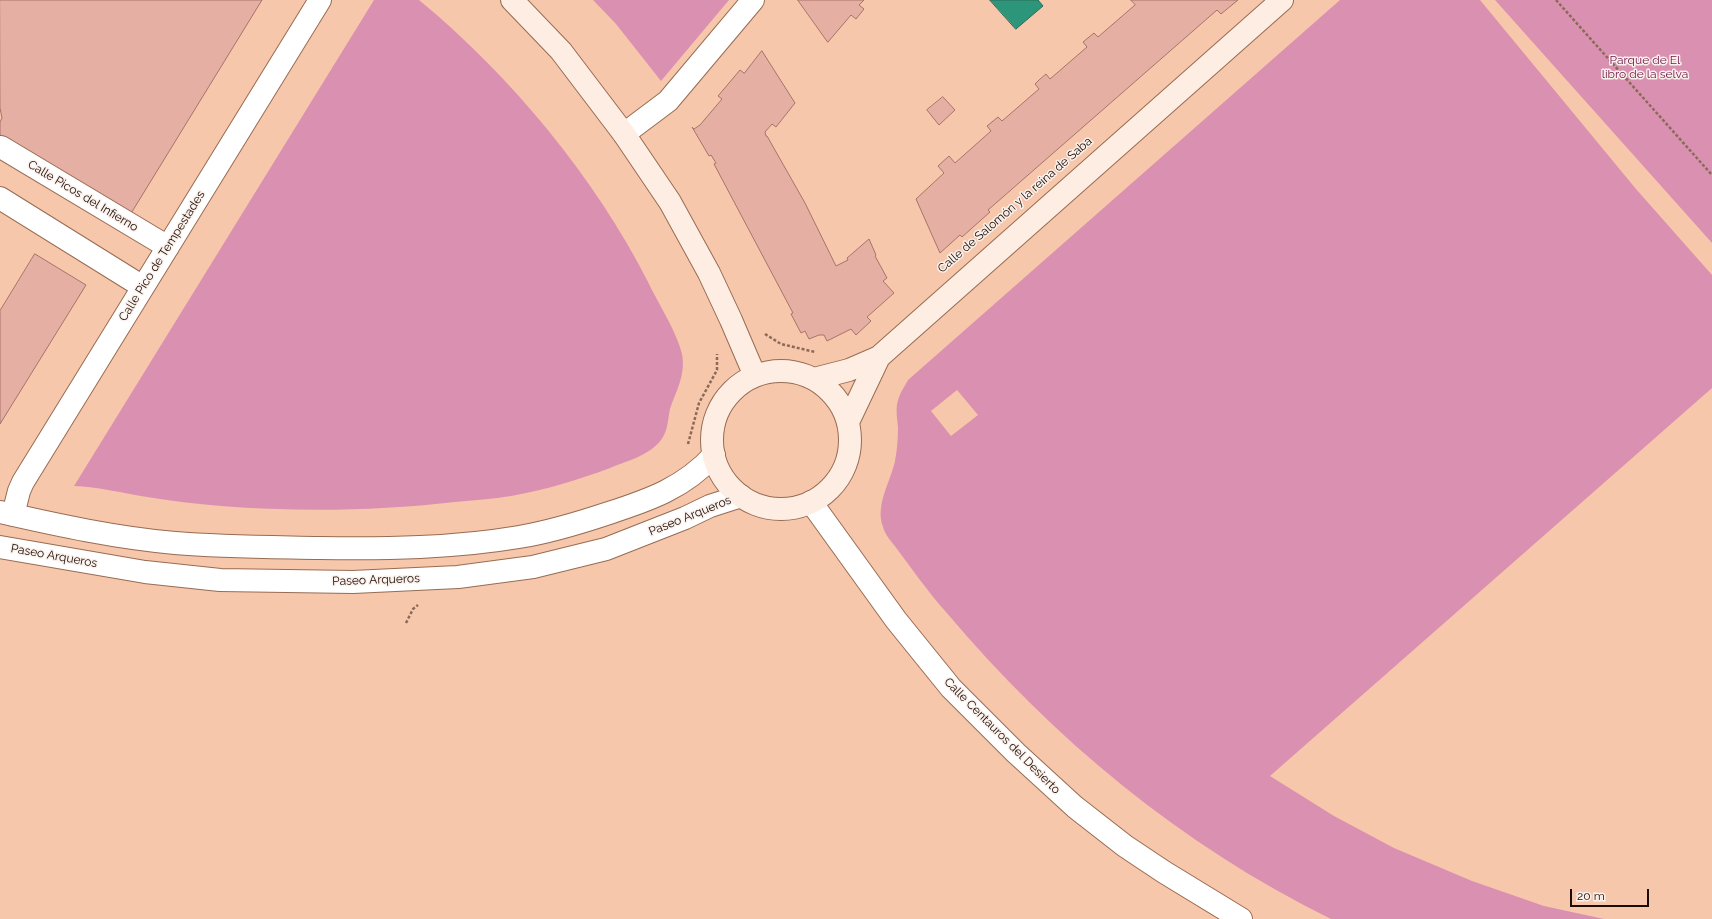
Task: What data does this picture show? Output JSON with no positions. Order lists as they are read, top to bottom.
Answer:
{
  "streets": {
    "street": [
      "Calle Picos del Infierno",
      "Calle de Salomón y la reina de Saba",
      "Calle Pico de Tempestades",
      "Paseo Arqueros",
      "Calle Centauros del Desierto"
    ]
  },
  "crossings": [
    ["Calle Picos del Infierno", "Calle Pico de Tempestades"],
    ["Calle de Salomón y la reina de Saba", "Paseo Arqueros"],
    ["Calle de Salomón y la reina de Saba", "Calle Centauros del Desierto"],
    ["Paseo Arqueros", "Calle Centauros del Desierto"]
  ],
  "parks": ["Parque de El libro de la selva"],
  "scale_bar": "20 m"
}
